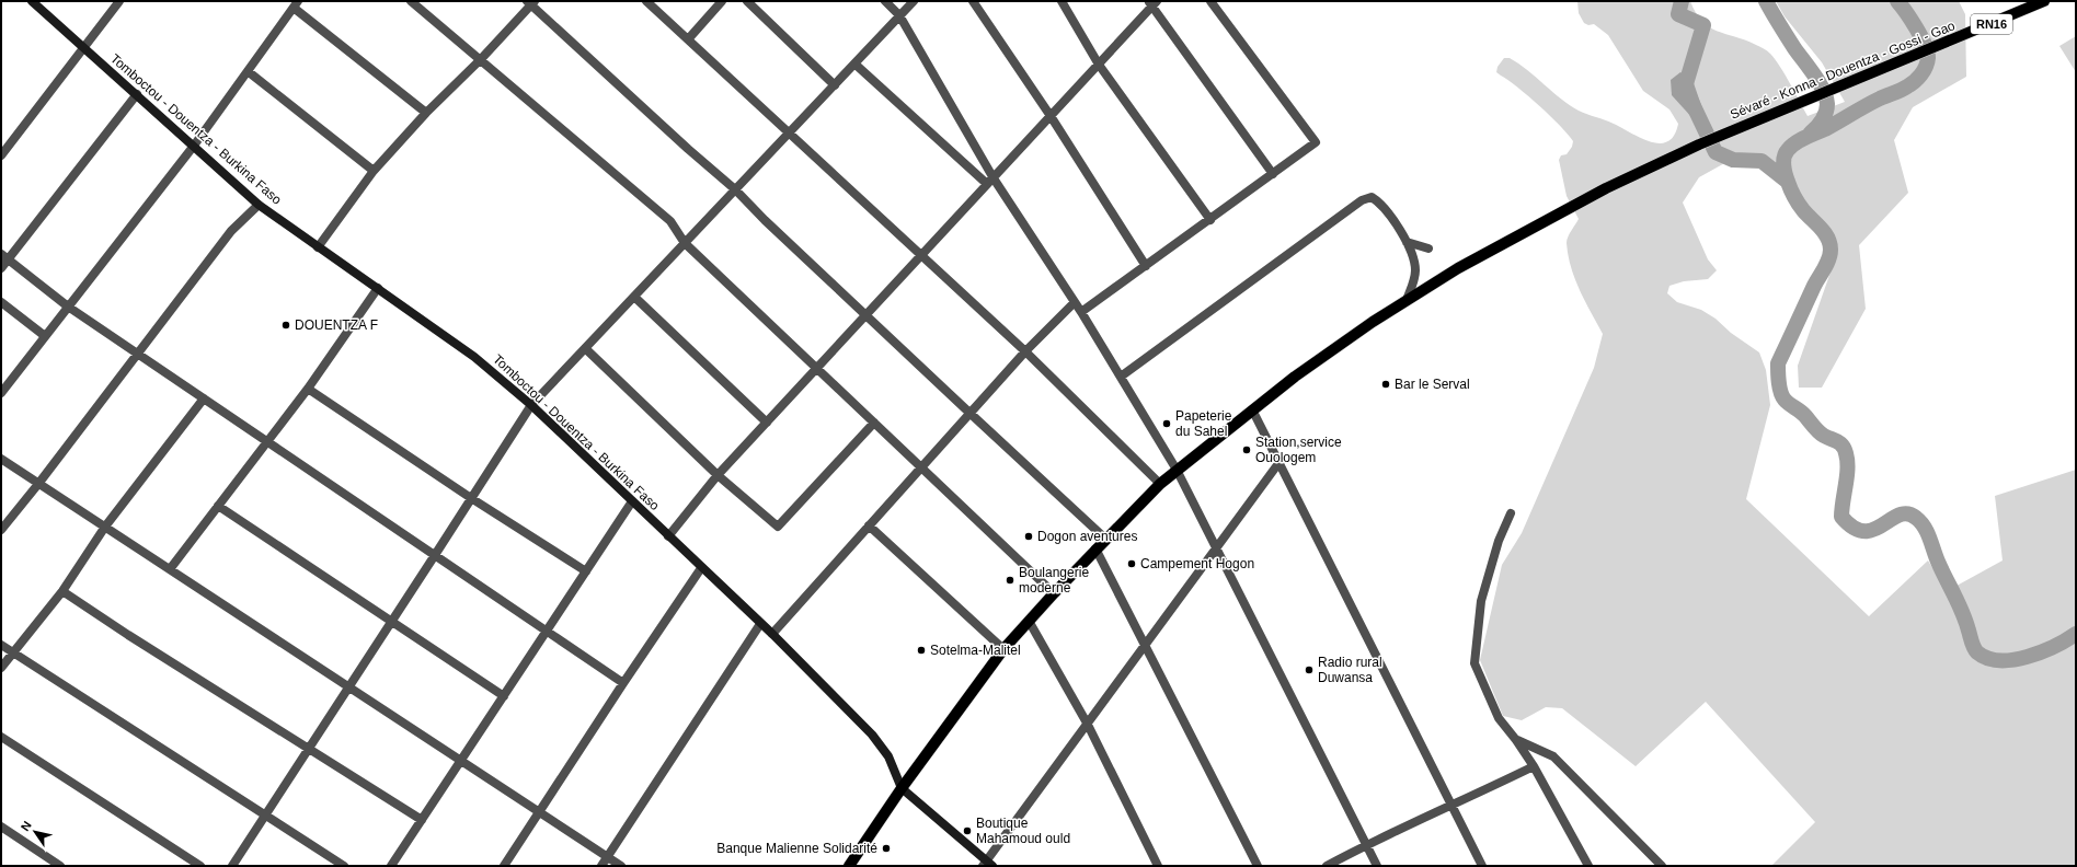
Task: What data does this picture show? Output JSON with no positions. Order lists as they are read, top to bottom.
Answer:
{
  "streets": {
    "main road": ["RN16", "Sévaré - Konna - Douentza - Gossi - Gao", "Tomboctou - Douentza - Burkina Faso"]
  },
  "crossings": [
    ["RN16", "Sévaré - Konna - Douentza - Gossi - Gao"],
    ["RN16", "Tomboctou - Douentza - Burkina Faso"]
  ],
  "places": [
    "DOUENTZA F",
    "Bar le Serval",
    "Papeterie du Sahel",
    "Station,service Ouologem",
    "Dogon aventures",
    "Campement Hogon",
    "Boulangerie moderne",
    "Sotelma-Malitel",
    "Radio rural Duwansa",
    "Boutique Mahamoud ould",
    "Banque Malienne Solidarité"
  ],
  "north": "top left"
}
